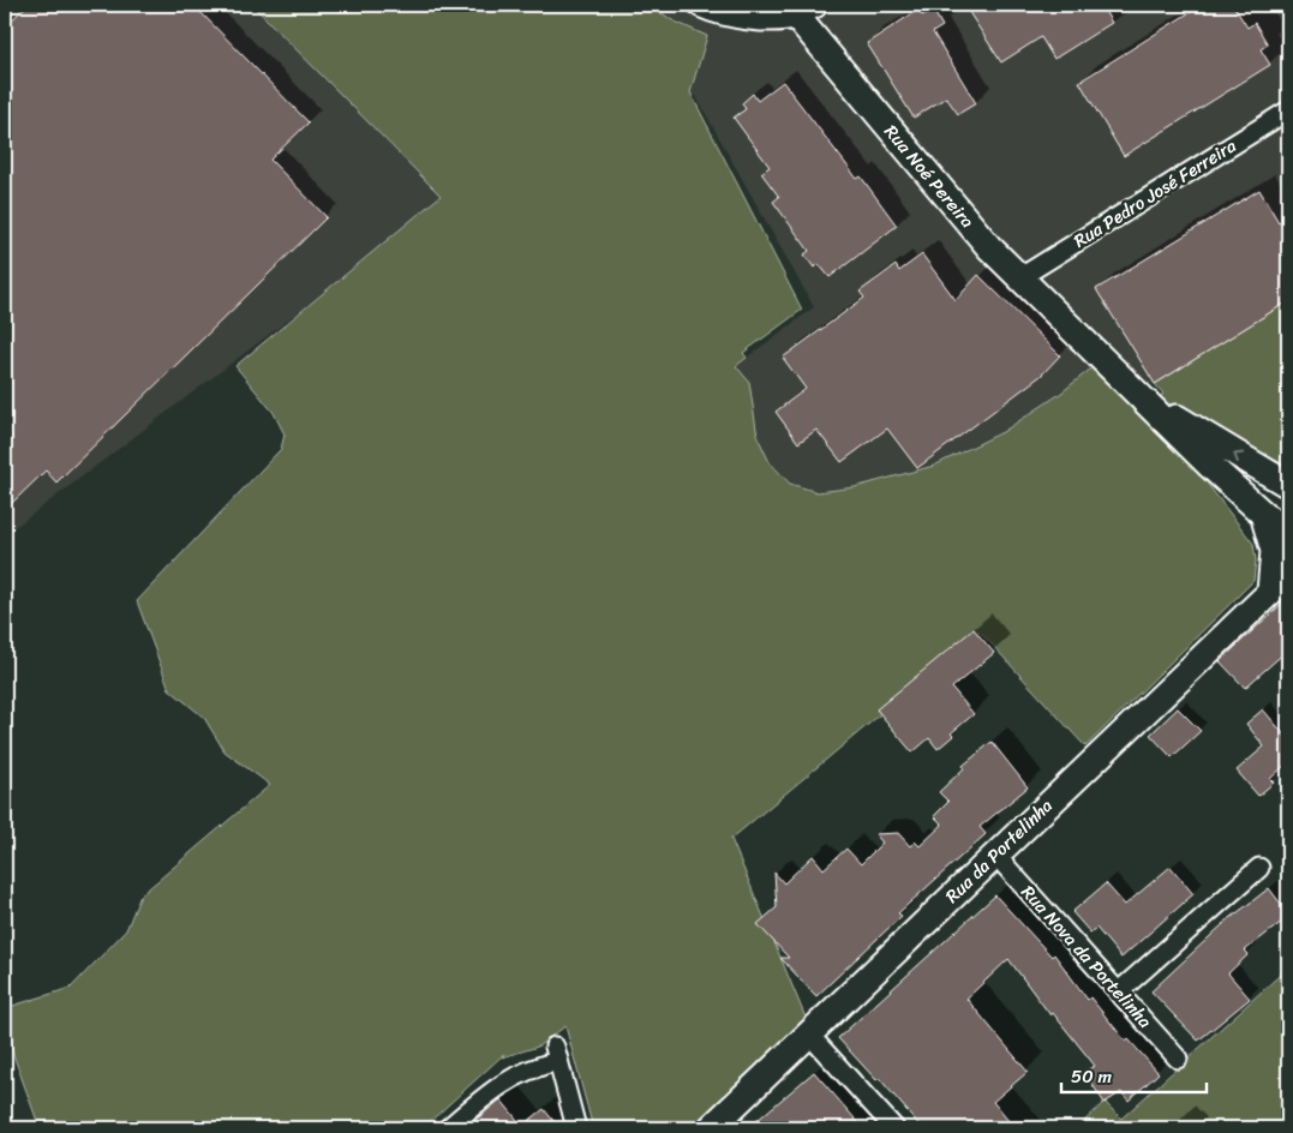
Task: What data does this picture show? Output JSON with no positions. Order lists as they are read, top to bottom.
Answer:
{
  "streets": {
    "street": [
      "Rua Noé Pereira",
      "Rua Pedro José Ferreira",
      "Rua da Portelinha",
      "Rua Nova da Portelinha"
    ]
  },
  "crossings": [
    ["Rua Noé Pereira", "Rua Pedro José Ferreira"],
    ["Rua Noé Pereira", "Rua da Portelinha"],
    ["Rua da Portelinha", "Rua Nova da Portelinha"]
  ],
  "scale_bar": "50 m"
}
